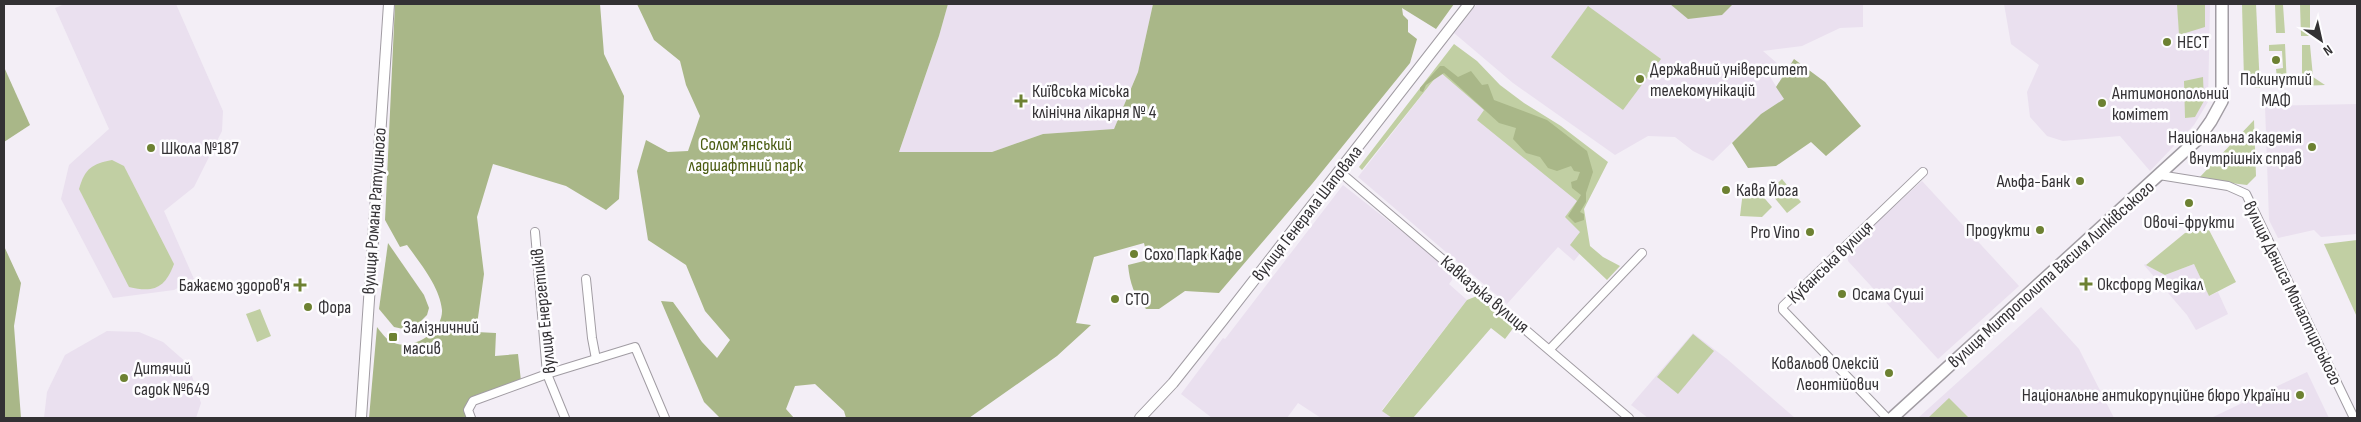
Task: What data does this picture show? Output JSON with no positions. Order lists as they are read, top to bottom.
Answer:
{
  "streets": {
    "main road": ["вулиця Митрополита Василя Липківського"],
    "street": [
      "вулиця Романа Ратушного",
      "вулиця Генерала Шаповала",
      "Кубанська вулиця",
      "вулиця Дениса Монастирського",
      "Кавказька вулиця",
      "вулиця Енергетиків"
    ]
  },
  "crossings": [
    ["вулиця Генерала Шаповала", "Кавказька вулиця"],
    ["Кубанська вулиця", "вулиця Митрополита Василя Липківського"],
    ["вулиця Митрополита Василя Липківського", "вулиця Дениса Монастирського"]
  ],
  "parks": ["Солом'янський ладшафтний парк"],
  "places": {
    "other": [
      "НЕСТ",
      "Покинутий МАФ",
      "Державний університет телекомунікацій",
      "Антимонопольний комітет",
      "Національна академія внутрішніх справ",
      "Школа №187",
      "Альфа-Банк",
      "Кава Йога",
      "Овочі-фрукти",
      "Продукти",
      "Pro Vino",
      "Сохо Парк Кафе",
      "Осама Суші",
      "СТО",
      "Фора",
      "Ковальов Олексій Леонтійович",
      "Дитячий садок №649",
      "Національне антикорупційне бюро України"
    ],
    "health": ["Київська міська клінічна лікарня № 4", "Оксфорд Медікал", "Бажаємо здоров'я"],
    "transit": ["Залізничний масив"]
  },
  "north": "bottom right"
}
